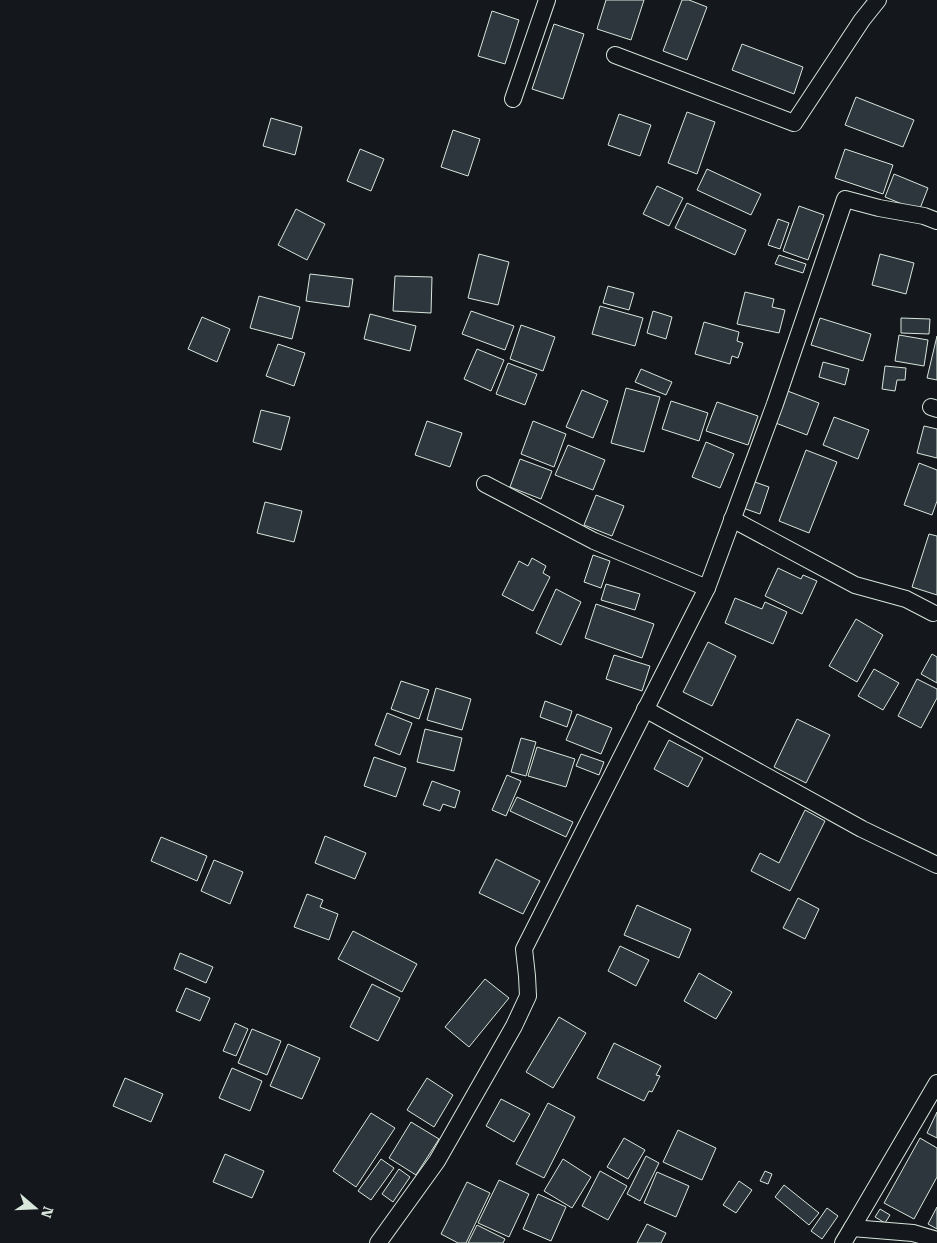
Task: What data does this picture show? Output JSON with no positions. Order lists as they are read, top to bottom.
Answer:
{
  "north": "right"
}
